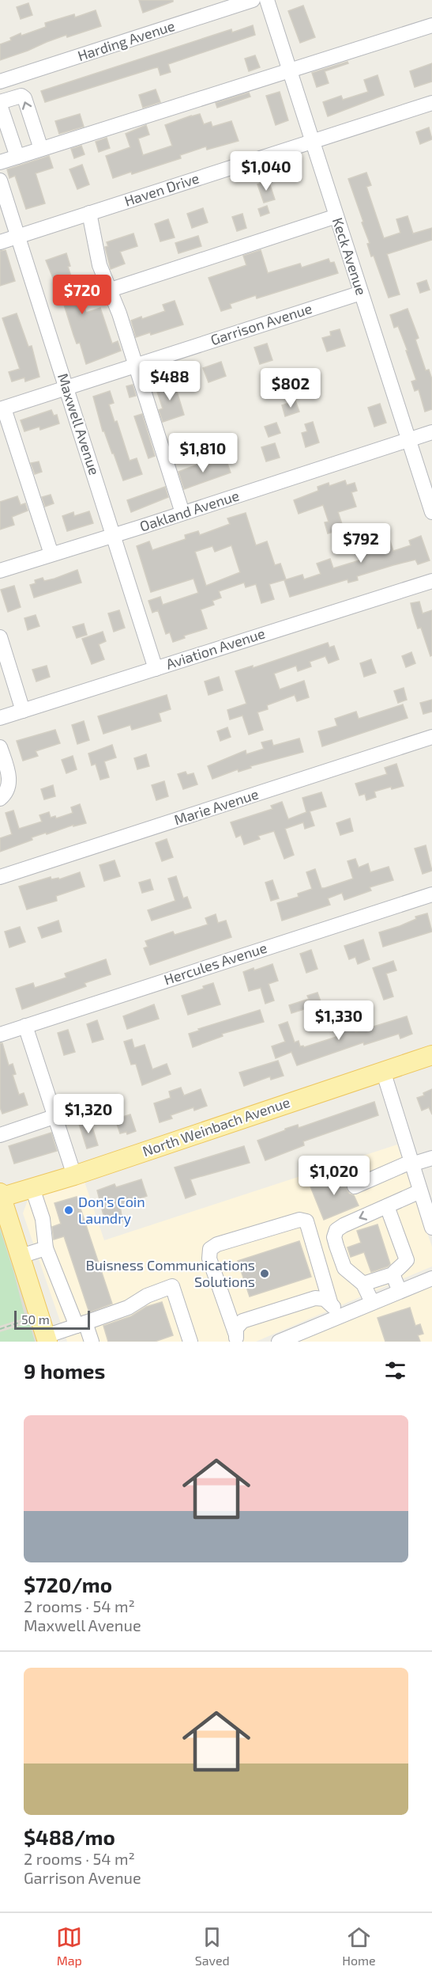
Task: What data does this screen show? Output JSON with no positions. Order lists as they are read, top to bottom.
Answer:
{
  "streets": {
    "main road": ["North Weinbach Avenue"],
    "street": [
      "Harding Avenue",
      "Haven Drive",
      "Keck Avenue",
      "Garrison Avenue",
      "Maxwell Avenue",
      "Oakland Avenue",
      "Aviation Avenue",
      "Marie Avenue",
      "Hercules Avenue"
    ]
  },
  "crossings": [
    ["Haven Drive", "Keck Avenue"],
    ["Haven Drive", "Maxwell Avenue"],
    ["Keck Avenue", "Garrison Avenue"],
    ["Keck Avenue", "Oakland Avenue"],
    ["Garrison Avenue", "Maxwell Avenue"],
    ["Maxwell Avenue", "Oakland Avenue"],
    ["Maxwell Avenue", "Aviation Avenue"]
  ],
  "places": ["Don's Coin Laundry", "Buisness Communications Solutions"],
  "scale_bar": "50 m",
  "page": {
    "price": [
      "$1,040",
      "$720",
      "$488",
      "$802",
      "$1,810",
      "$792",
      "$1,330",
      "$1,320",
      "$1,020"
    ],
    "scale": "50 m",
    "heading": "9 homes",
    "list": [
      {
        "name": "$720/mo",
        "note": "2 rooms · 54 m² · Maxwell Avenue"
      },
      {
        "name": "$488/mo",
        "note": "2 rooms · 54 m² · Garrison Avenue"
      }
    ],
    "tabs": ["Map", "Saved", "Home"]
  }
}
